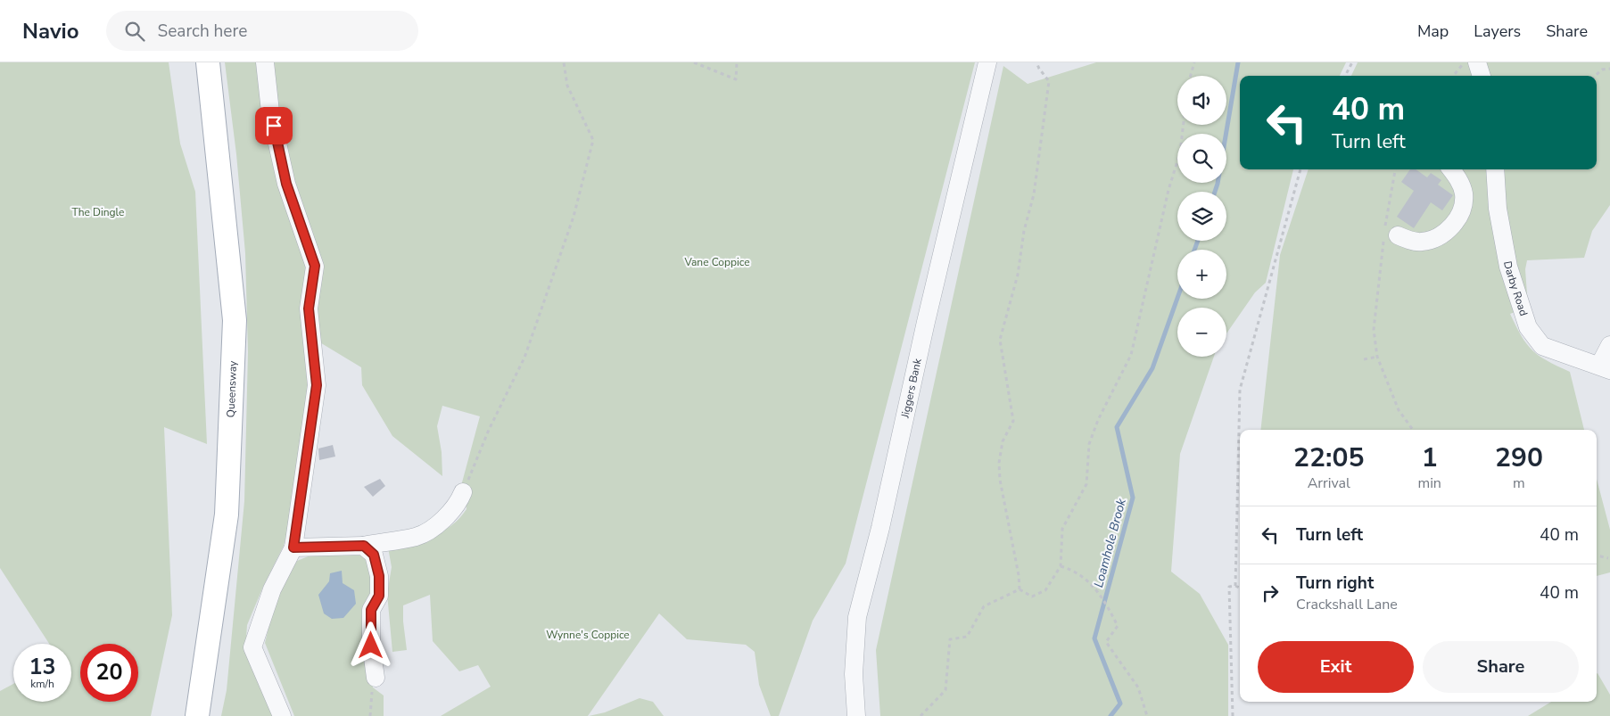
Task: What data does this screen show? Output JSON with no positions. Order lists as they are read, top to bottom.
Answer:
{
  "streets": {
    "main road": ["Queensway"],
    "street": ["Darby Road", "Jiggers Bank"]
  },
  "water": ["Loamhole Brook"],
  "parks": ["The Dingle", "Vane Coppice", "Wynne's Coppice"],
  "page": {
    "header": "Navio",
    "search": "Search here",
    "nav": ["Map", "Layers", "Share"],
    "map_buttons": ["+", "−"],
    "turn": ["40 m", "Turn left"],
    "eta": [
      "22:05",
      "Arrival",
      "1",
      "min",
      "290",
      "m"
    ],
    "list": [
      {
        "name": "Turn left",
        "value": "40 m"
      },
      {
        "name": "Turn right",
        "note": "Crackshall Lane",
        "value": "40 m"
      }
    ],
    "buttons": ["Exit", "Share"],
    "speed": "13 km/h",
    "limit": "20"
  }
}
